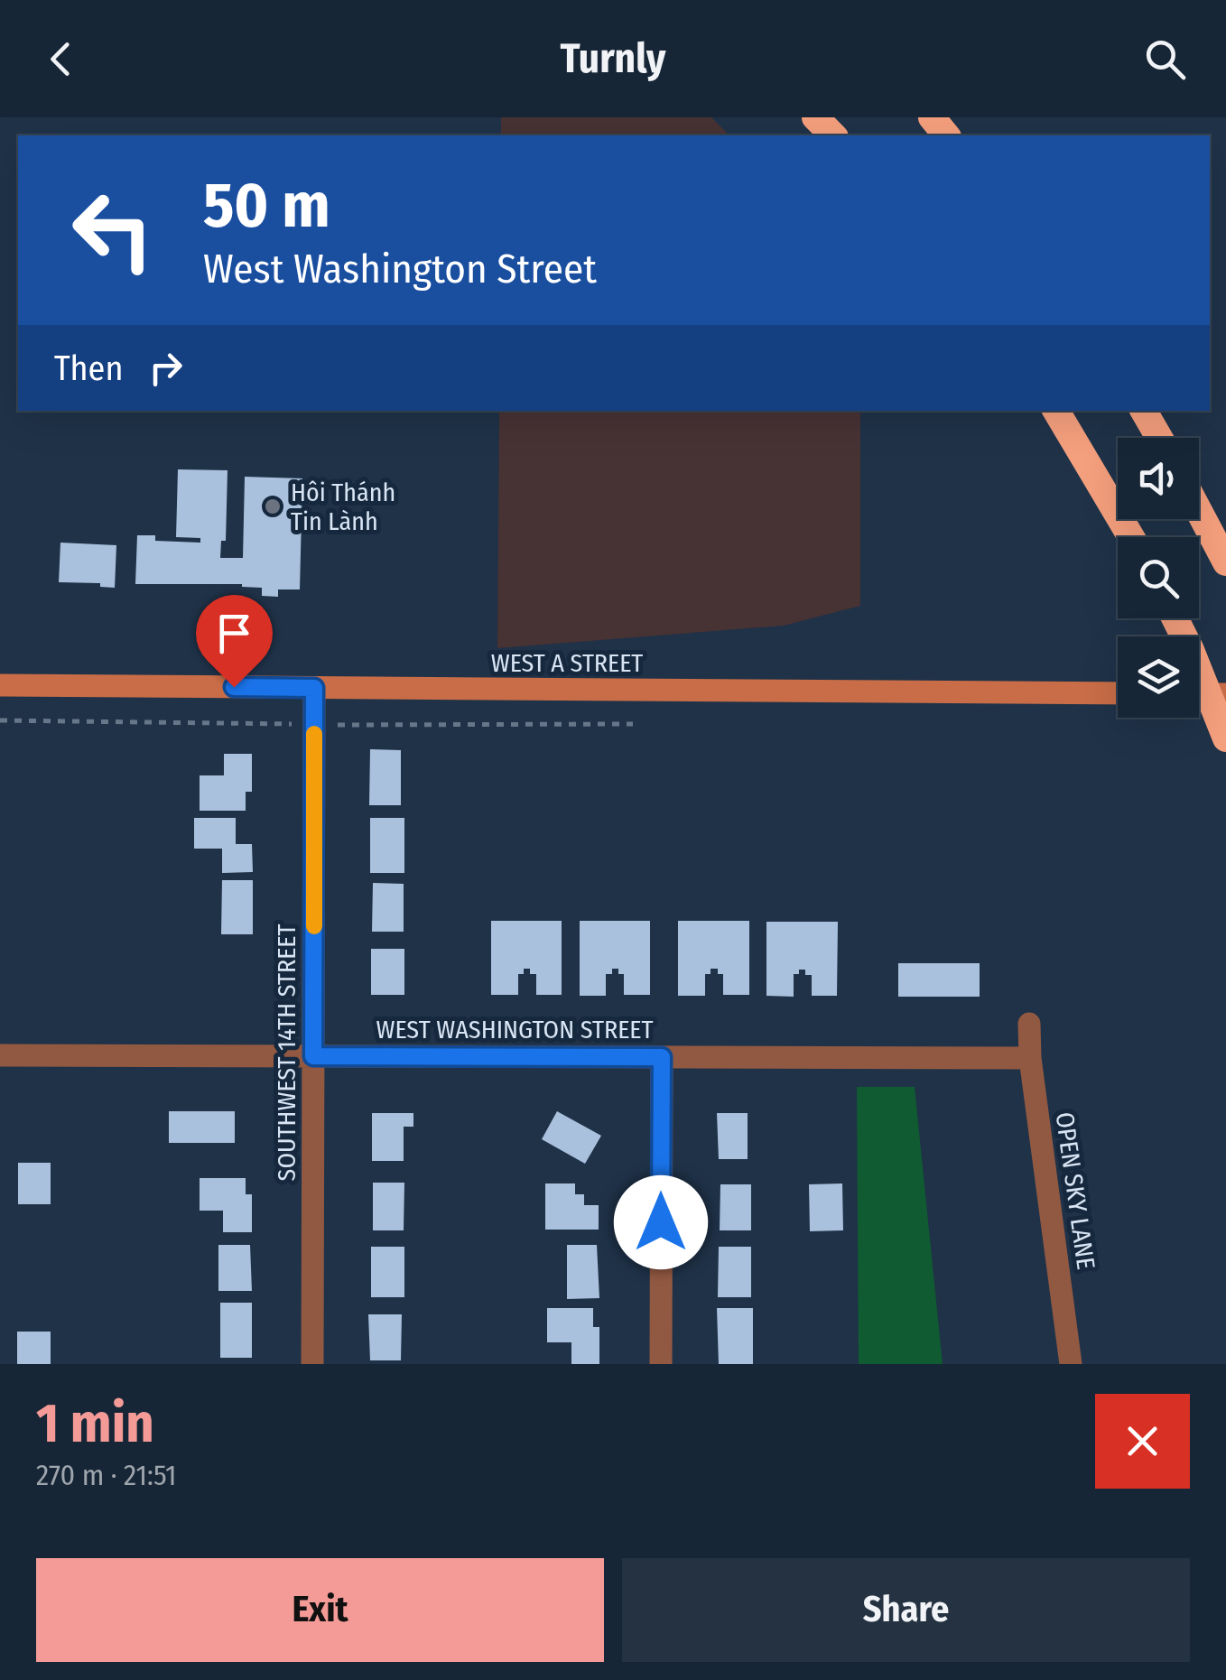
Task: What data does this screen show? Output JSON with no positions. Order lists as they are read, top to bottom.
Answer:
{
  "streets": {
    "main road": ["WEST A STREET"],
    "street": ["WEST WASHINGTON STREET", "SOUTHWEST 14TH STREET", "OPEN SKY LANE"]
  },
  "crossings": [
    ["WEST A STREET", "SOUTHWEST 14TH STREET"],
    ["WEST WASHINGTON STREET", "SOUTHWEST 14TH STREET"],
    ["WEST WASHINGTON STREET", "OPEN SKY LANE"]
  ],
  "places": ["Hôi Thánh Tin Lành"],
  "page": {
    "header": "Turnly",
    "turn": ["50 m", "West Washington Street"],
    "then": "Then",
    "heading": ["1 min", "270 m · 21:51"],
    "buttons": ["Exit", "Share"]
  }
}
